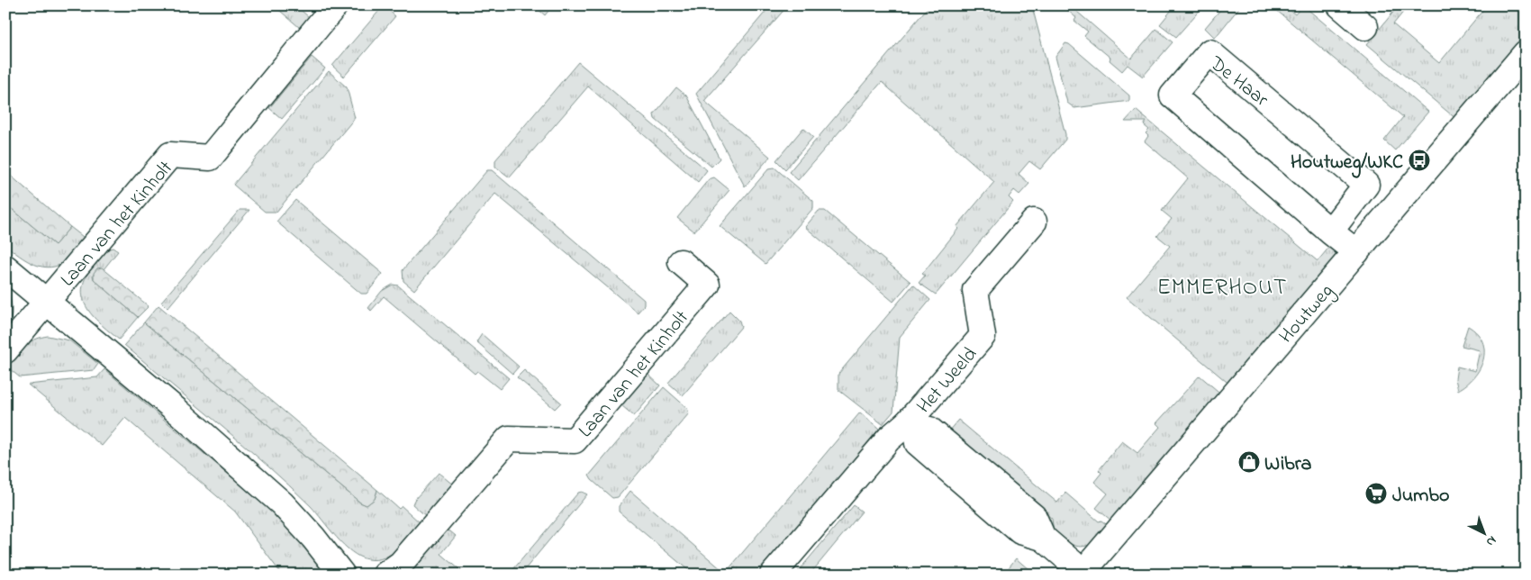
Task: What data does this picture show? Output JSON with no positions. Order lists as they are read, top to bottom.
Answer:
{
  "streets": {
    "street": [
      "De Haar",
      "Laan van het Kinholt",
      "Houtweg",
      "Het Weeld"
    ]
  },
  "crossings": [
    ["De Haar", "Houtweg"],
    ["Houtweg", "Het Weeld"]
  ],
  "districts": ["EMMERHOUT"],
  "places": {
    "bus stop": ["Houtweg/WKC"],
    "shop": ["Wibra"],
    "supermarket": ["Jumbo"]
  },
  "north": "bottom right"
}
